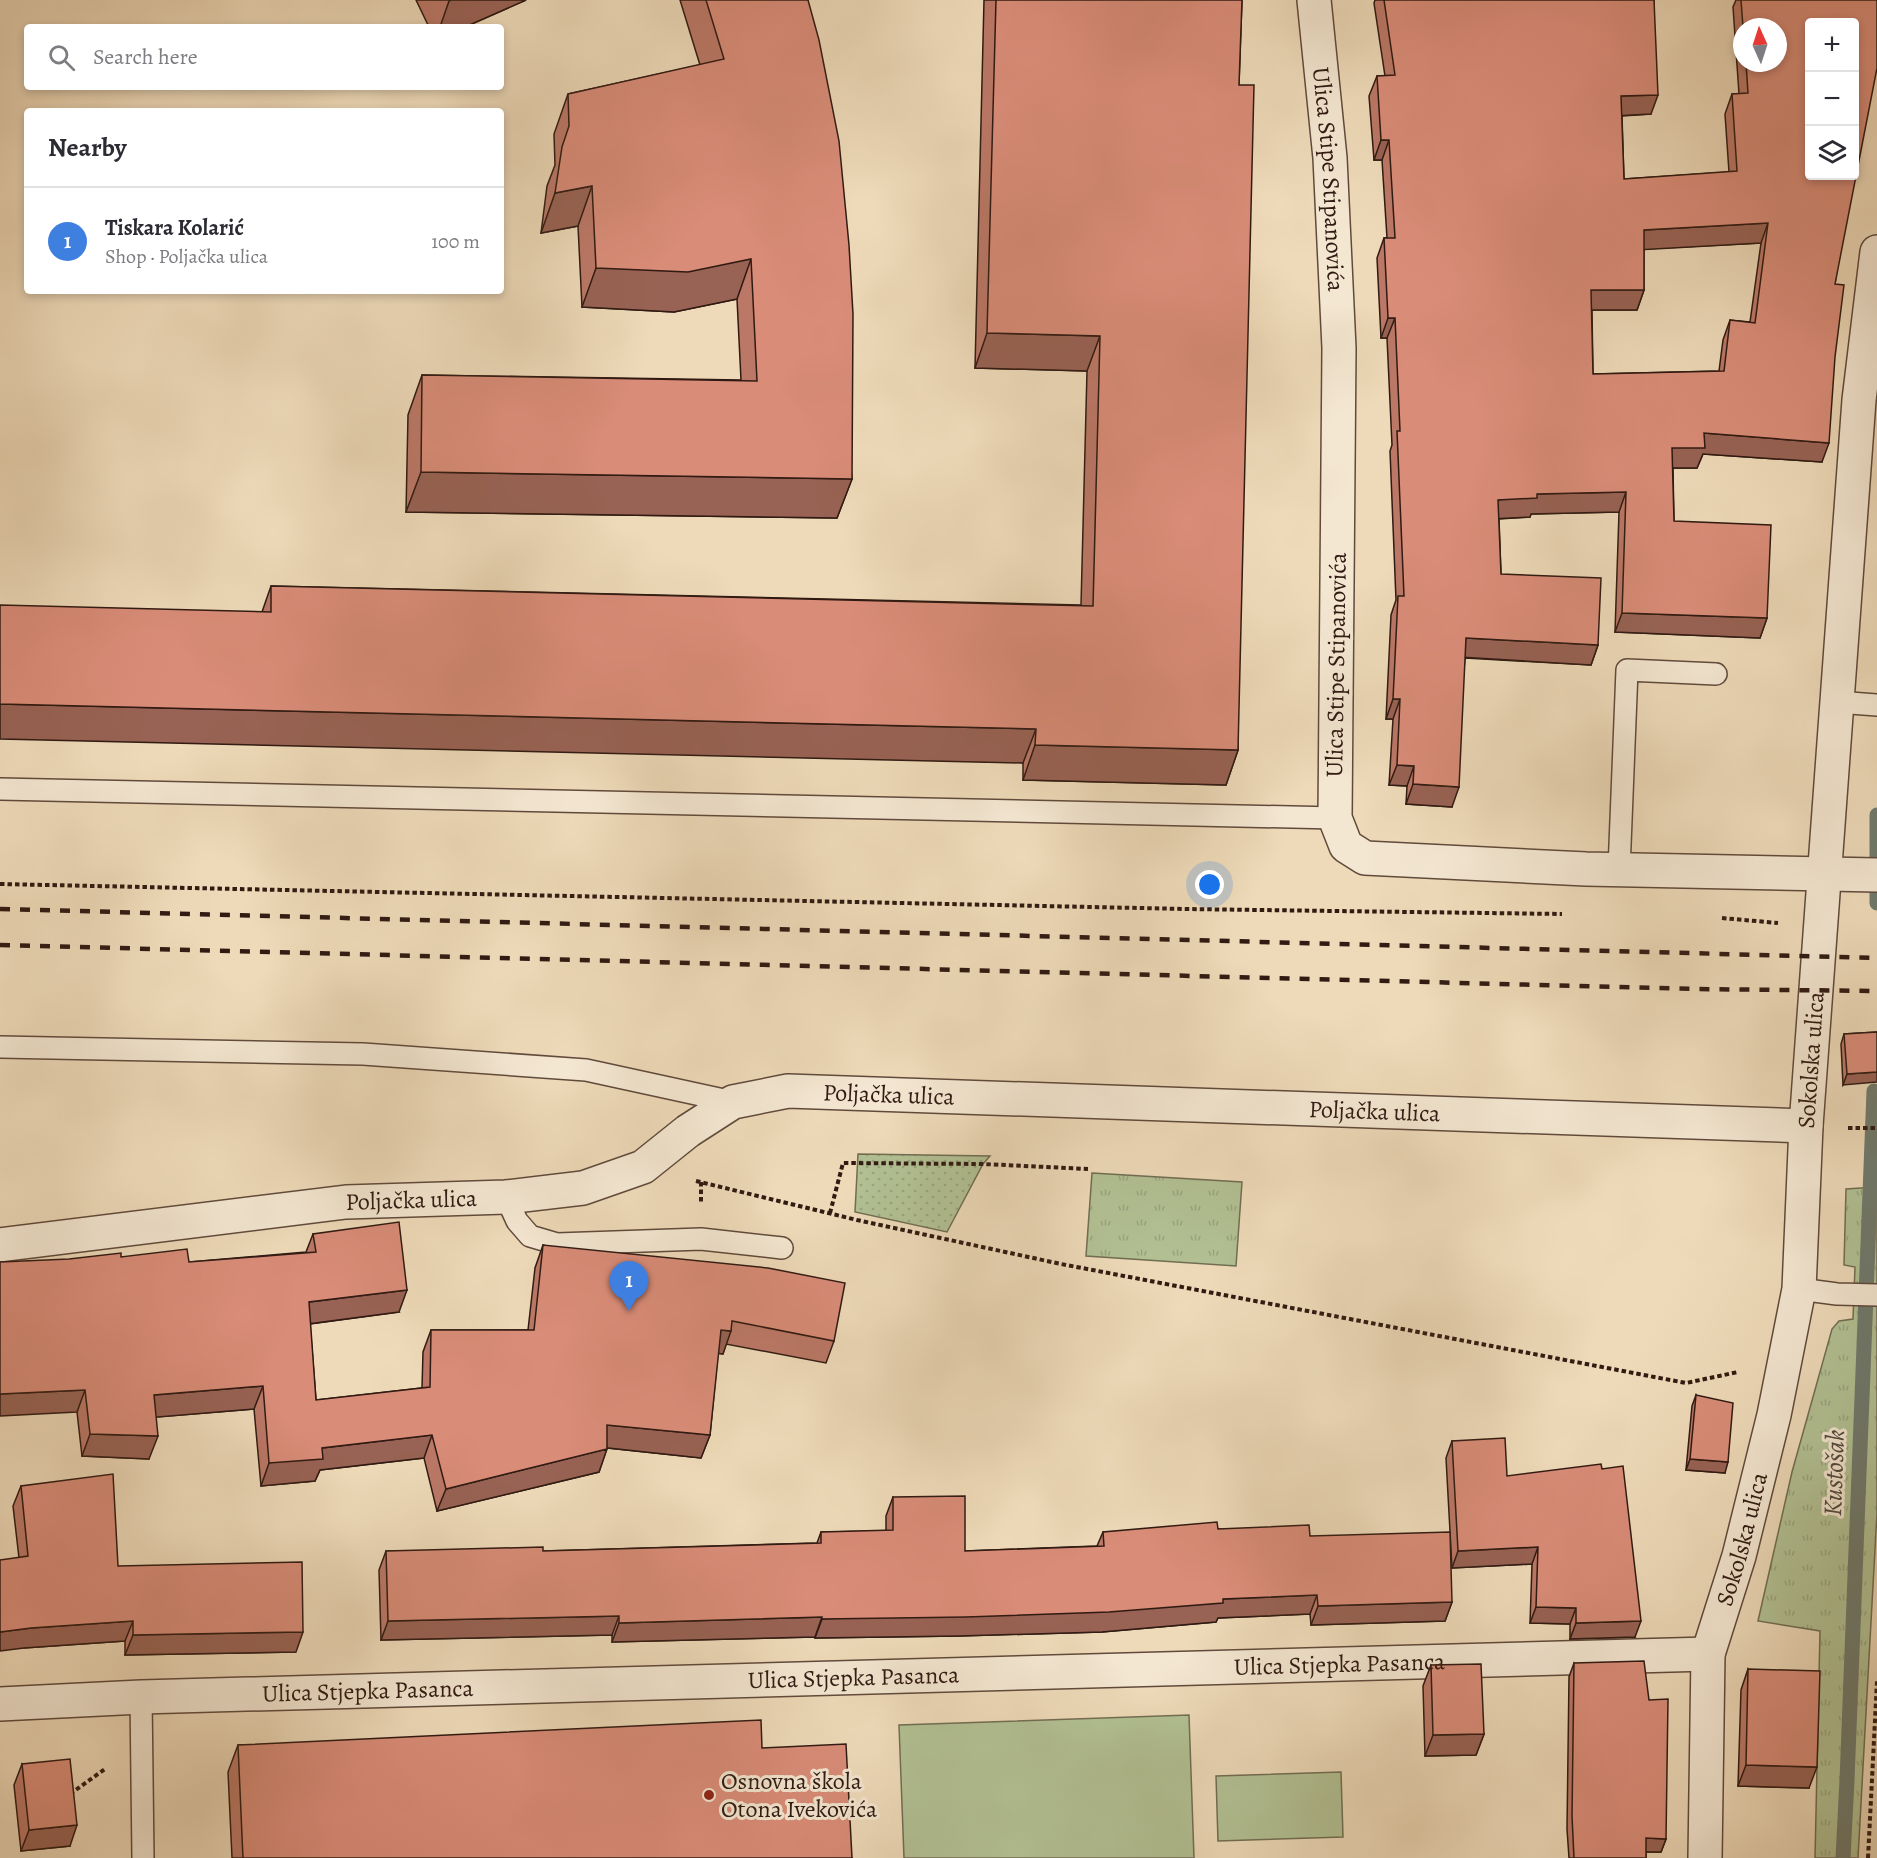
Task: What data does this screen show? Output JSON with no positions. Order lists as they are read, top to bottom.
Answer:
{
  "streets": {
    "street": [
      "Ulica Stipe Stipanovića",
      "Sokolska ulica",
      "Poljačka ulica",
      "Ulica Stjepka Pasanca"
    ]
  },
  "crossings": [
    ["Ulica Stipe Stipanovića", "Sokolska ulica"],
    ["Sokolska ulica", "Poljačka ulica"],
    ["Sokolska ulica", "Ulica Stjepka Pasanca"]
  ],
  "water": ["Kustošak"],
  "places": ["Osnovna škola Otona Ivekovića"],
  "north": "top",
  "page": {
    "map_buttons": ["+", "−"],
    "search": "Search here",
    "heading": "Nearby",
    "list": [
      {
        "mark": "1",
        "name": "Tiskara Kolarić",
        "note": "Shop · Poljačka ulica",
        "value": "100 m"
      }
    ],
    "pins": "1"
  }
}
